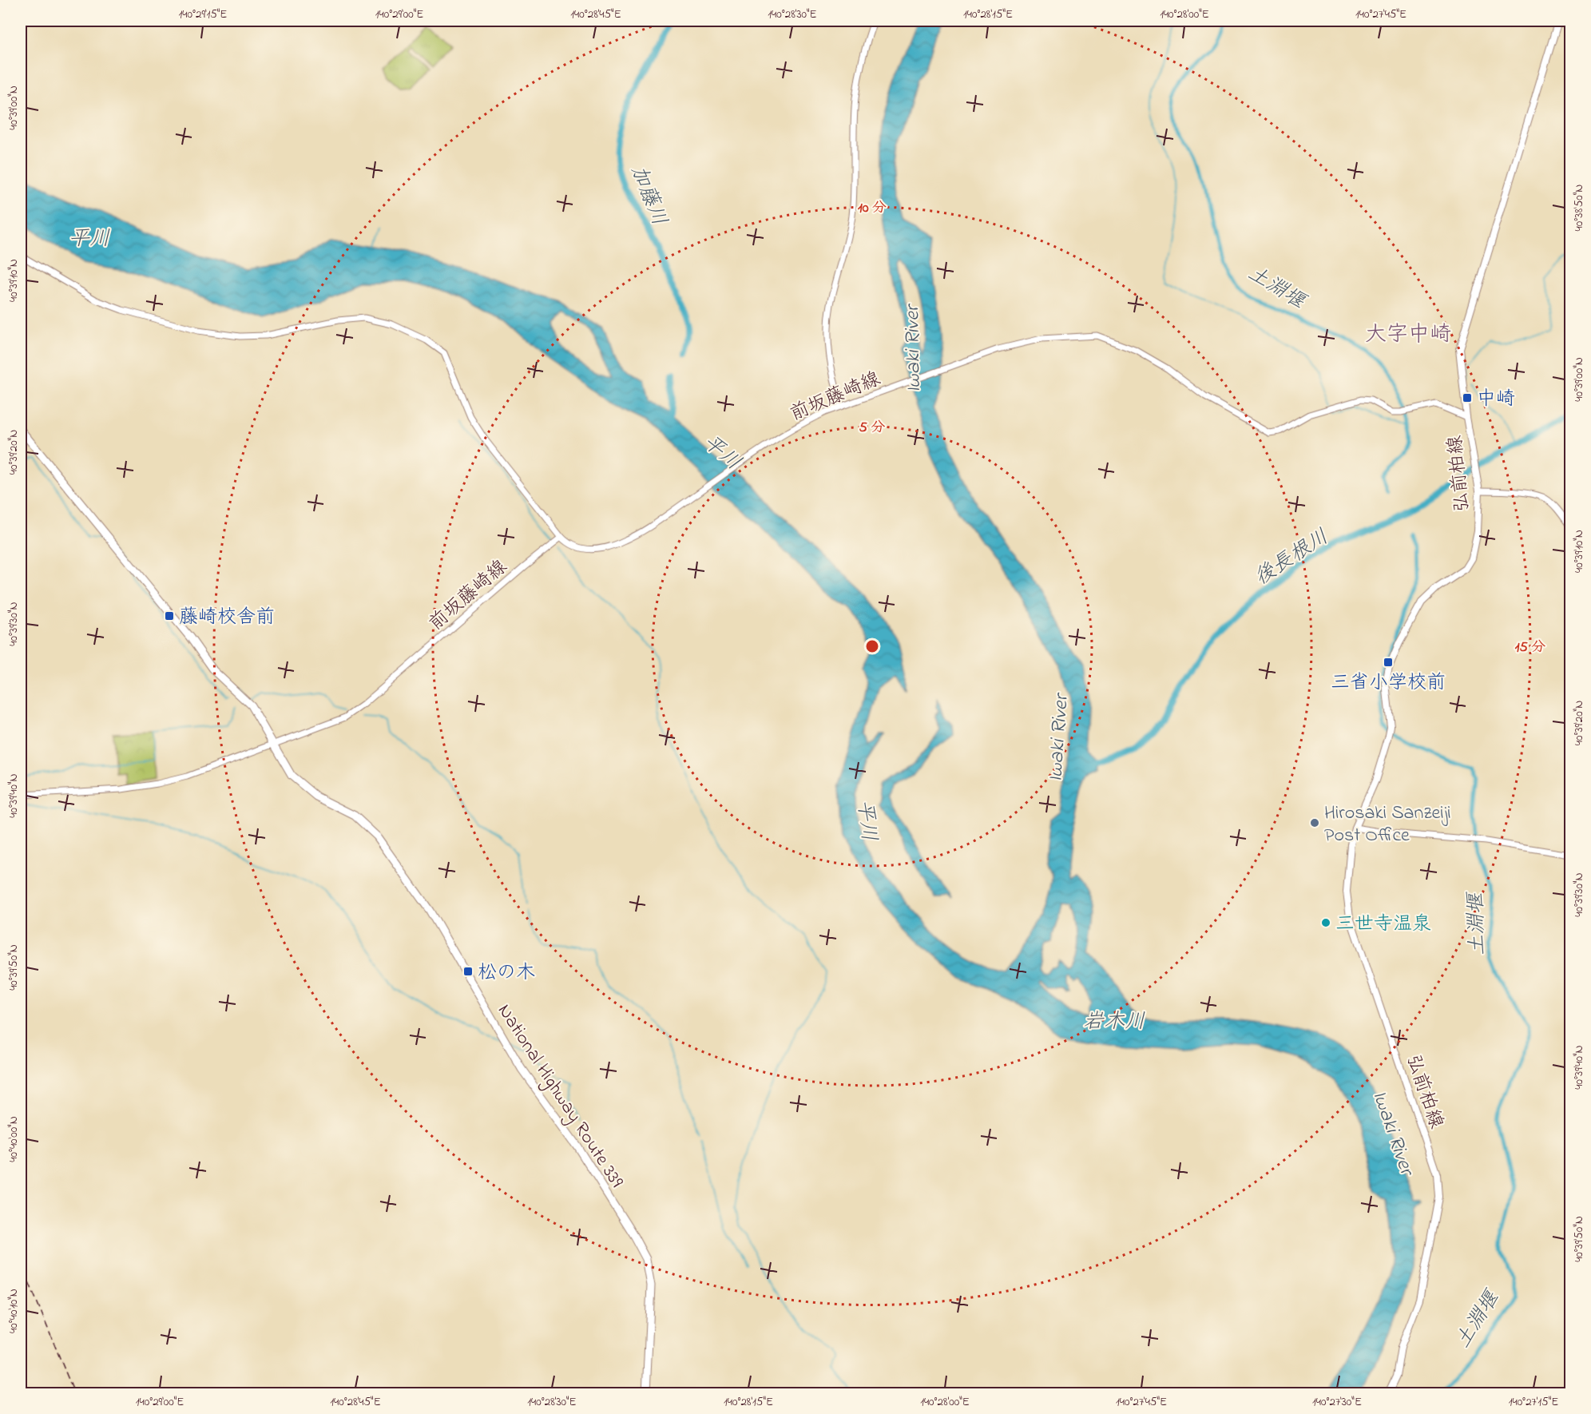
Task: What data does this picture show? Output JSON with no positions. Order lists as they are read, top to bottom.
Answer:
{
  "streets": {
    "highway": ["National Highway Route 339"],
    "main road": ["前坂藤崎線", "弘前柏線"]
  },
  "crossings": [
    ["前坂藤崎線", "弘前柏線"],
    ["前坂藤崎線", "National Highway Route 339"]
  ],
  "districts": ["大字中崎"],
  "water": [
    "加藤川",
    "平川",
    "土淵堰",
    "Iwaki River",
    "後長根川",
    "岩木川"
  ],
  "places": {
    "transit": [
      "中崎",
      "藤崎校舎前",
      "三省小学校前",
      "松の木"
    ],
    "other": ["Hirosaki Sanzeiji Post Office", "三世寺温泉"]
  },
  "coordinates": [
    "140°29'15\"E",
    "140°29'00\"E",
    "140°28'45\"E",
    "140°28'30\"E",
    "140°28'15\"E",
    "140°28'00\"E",
    "140°27'45\"E",
    "40°39'00\"N",
    "40°38'50\"N",
    "40°39'10\"N",
    "40°39'20\"N",
    "40°39'30\"N",
    "40°39'40\"N",
    "40°39'50\"N",
    "40°40'00\"N",
    "40°40'10\"N",
    "140°27'30\"E",
    "140°27'15\"E"
  ],
  "rings": ["10 分", "5 分", "15 分"]
}
